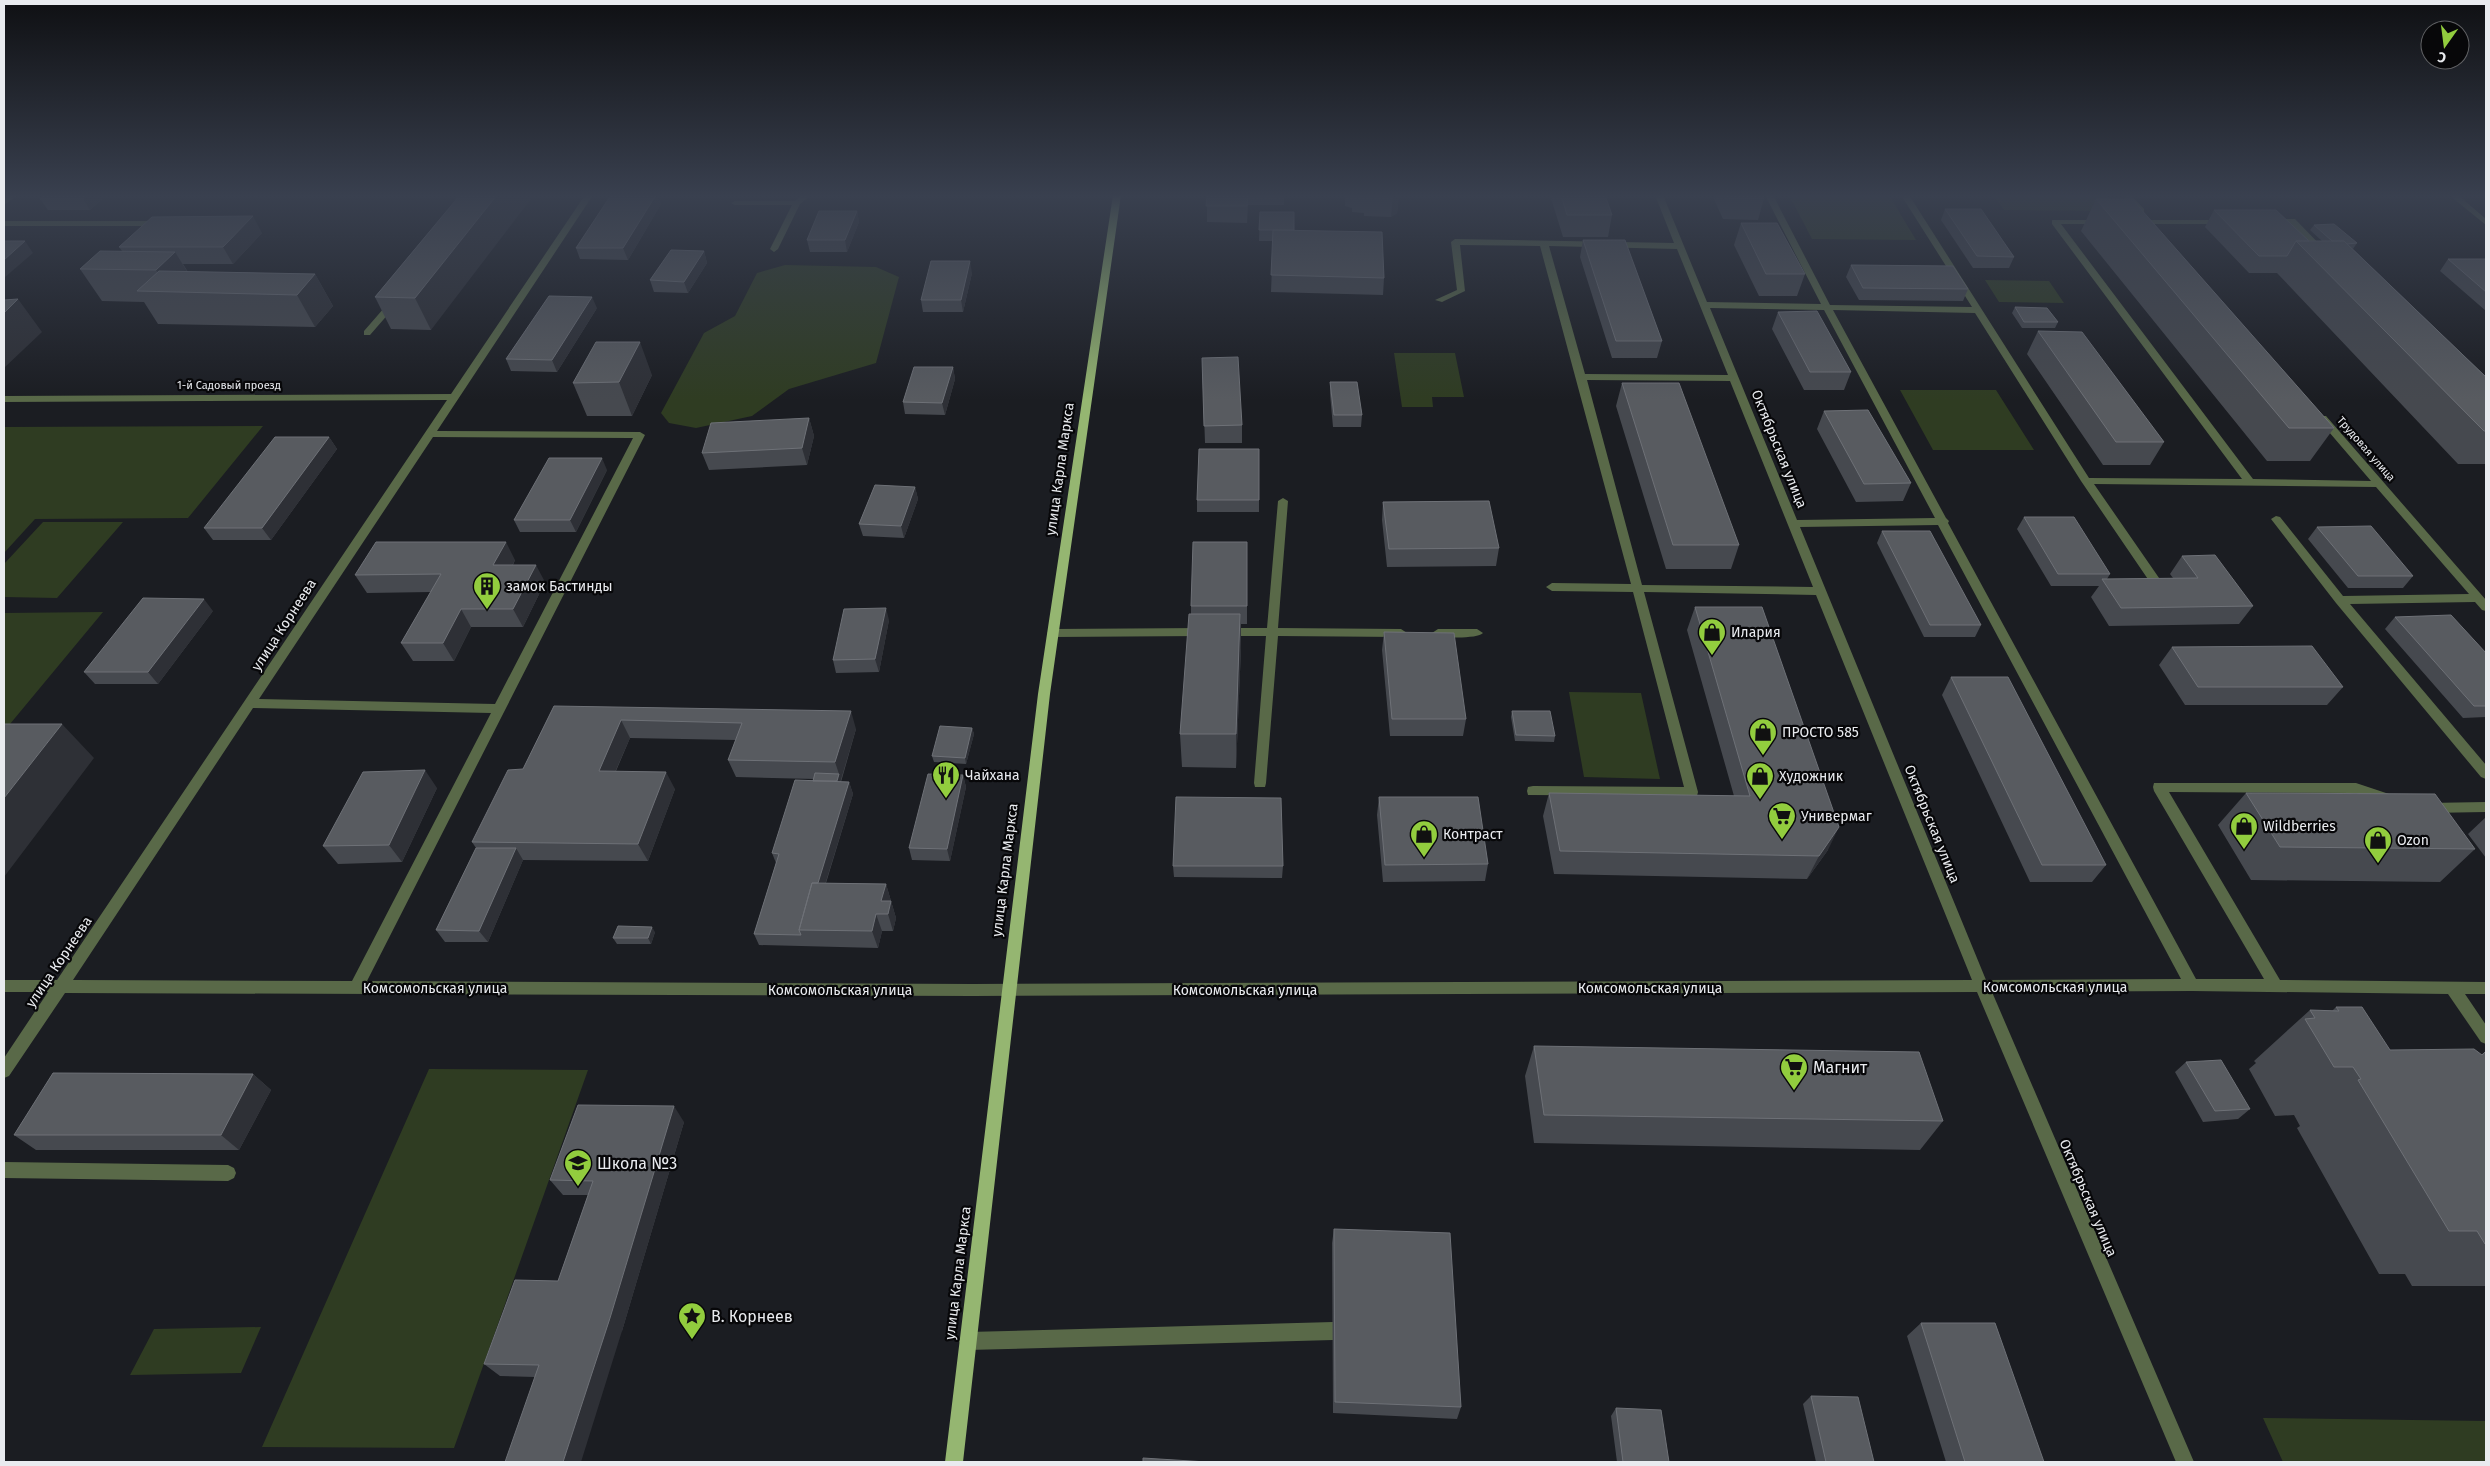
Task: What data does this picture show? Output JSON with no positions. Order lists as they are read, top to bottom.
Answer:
{
  "streets": {
    "main road": ["улица Карла Маркса"],
    "street": [
      "1-й Садовый проезд",
      "Октябрьская улица",
      "Трудовая улица",
      "улица Корнеева",
      "Комсомольская улица"
    ]
  },
  "crossings": [
    ["1-й Садовый проезд", "улица Корнеева"],
    ["Октябрьская улица", "Комсомольская улица"],
    ["улица Карла Маркса", "Комсомольская улица"],
    ["улица Корнеева", "Комсомольская улица"]
  ],
  "places": {
    "building": ["замок Бастинды"],
    "shop": [
      "Илария",
      "ПРОСТО 585",
      "Художник",
      "Wildberries",
      "Контраст",
      "Ozon"
    ],
    "restaurant": ["Чайхана"],
    "supermarket": ["Универмаг", "Магнит"],
    "school or university": ["Школа №3"],
    "place": ["В. Корнеев"]
  },
  "north": "bottom"
}
